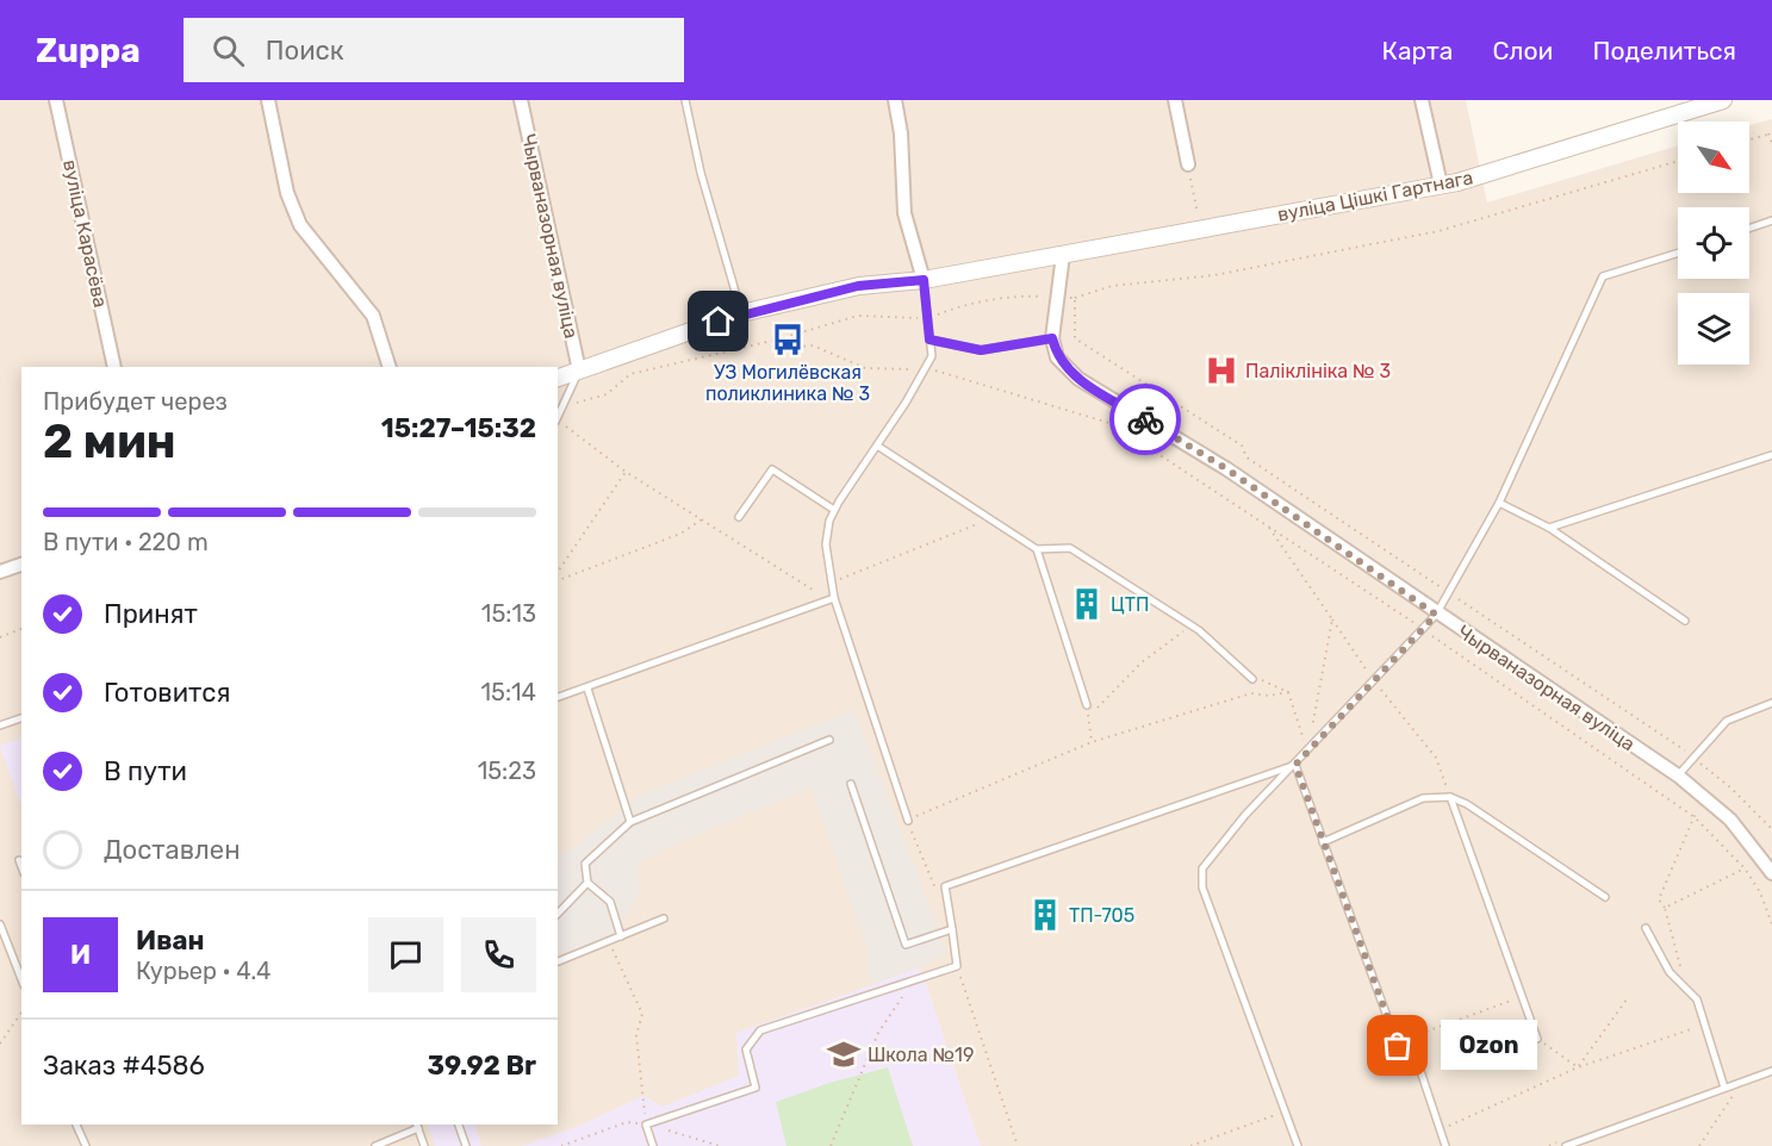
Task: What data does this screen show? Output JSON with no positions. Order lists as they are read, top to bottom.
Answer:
{
  "streets": {
    "street": ["вуліца Цішкі Гартнага", "вуліца Карасёва", "Чырваназорная вуліца"]
  },
  "places": {
    "bus stop": ["УЗ Могилёвская поликлиника № 3"],
    "hospital": ["Паліклініка № 3"],
    "building": ["ЦТП", "ТП-705"],
    "other": ["Ozon"],
    "school or university": ["Школа №19"]
  },
  "north": "bottom right",
  "page": {
    "header": "Zuppa",
    "search": "Поиск",
    "nav": ["Карта", "Слои", "Поделиться"],
    "heading": ["2 мин", "Прибудет через", "15:27–15:32"],
    "panel": [
      "Иван",
      "Курьер · 4.4",
      "Заказ #4586",
      "39.92 Br"
    ],
    "bar": "В пути · 220 m",
    "list": [
      ["Принят", "15:13"],
      ["Готовится", "15:14"],
      ["В пути", "15:23"],
      "Доставлен"
    ],
    "round": "И",
    "bubble": "Ozon"
  }
}
